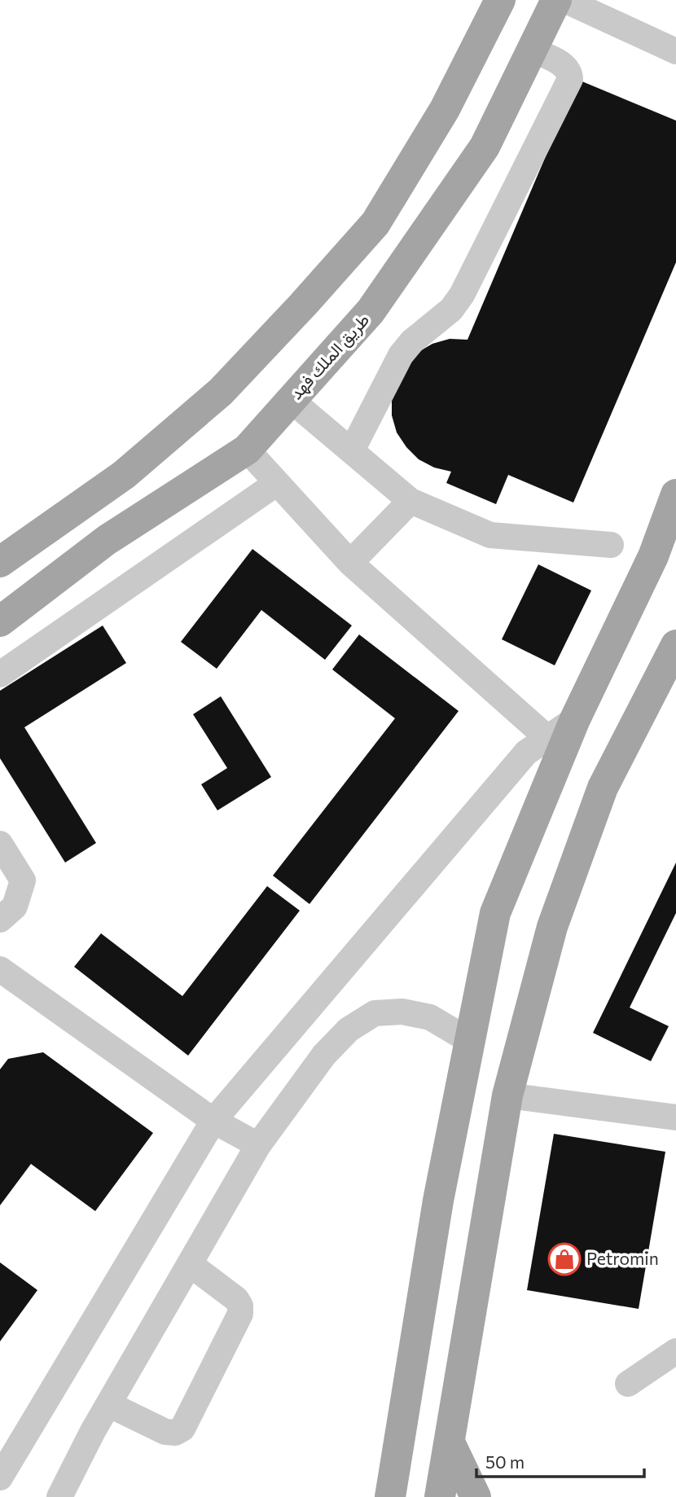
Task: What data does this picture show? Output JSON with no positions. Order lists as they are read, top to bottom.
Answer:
{
  "streets": {
    "main road": ["طريق الملك فهد"]
  },
  "places": {
    "shop": ["Petromin"]
  },
  "scale_bar": "50 m"
}
